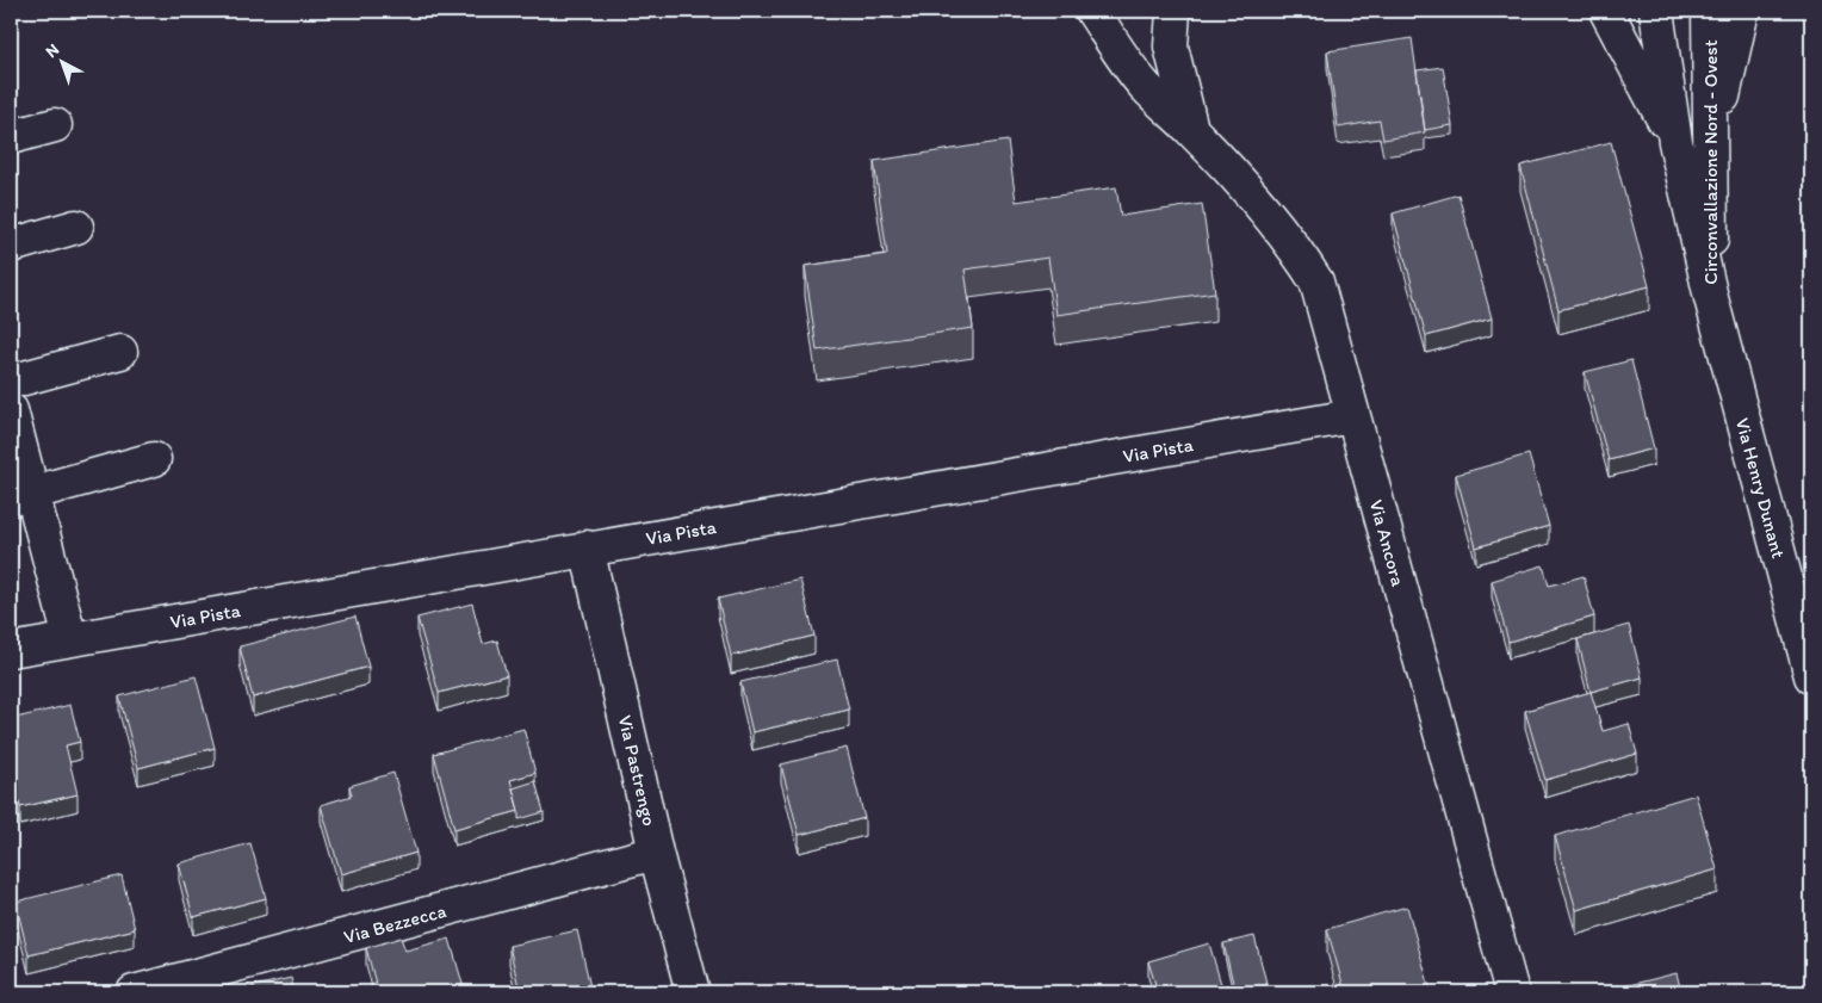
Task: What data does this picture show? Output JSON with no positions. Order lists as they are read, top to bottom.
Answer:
{
  "streets": {
    "street": [
      "Circonvallazione Nord - Ovest",
      "Via Pista",
      "Via Henry Dunant",
      "Via Ancora",
      "Via Pastrengo",
      "Via Bezzecca"
    ]
  },
  "crossings": [
    ["Circonvallazione Nord - Ovest", "Via Henry Dunant"],
    ["Via Pista", "Via Ancora"],
    ["Via Pista", "Via Pastrengo"],
    ["Via Pastrengo", "Via Bezzecca"]
  ],
  "north": "top left"
}
